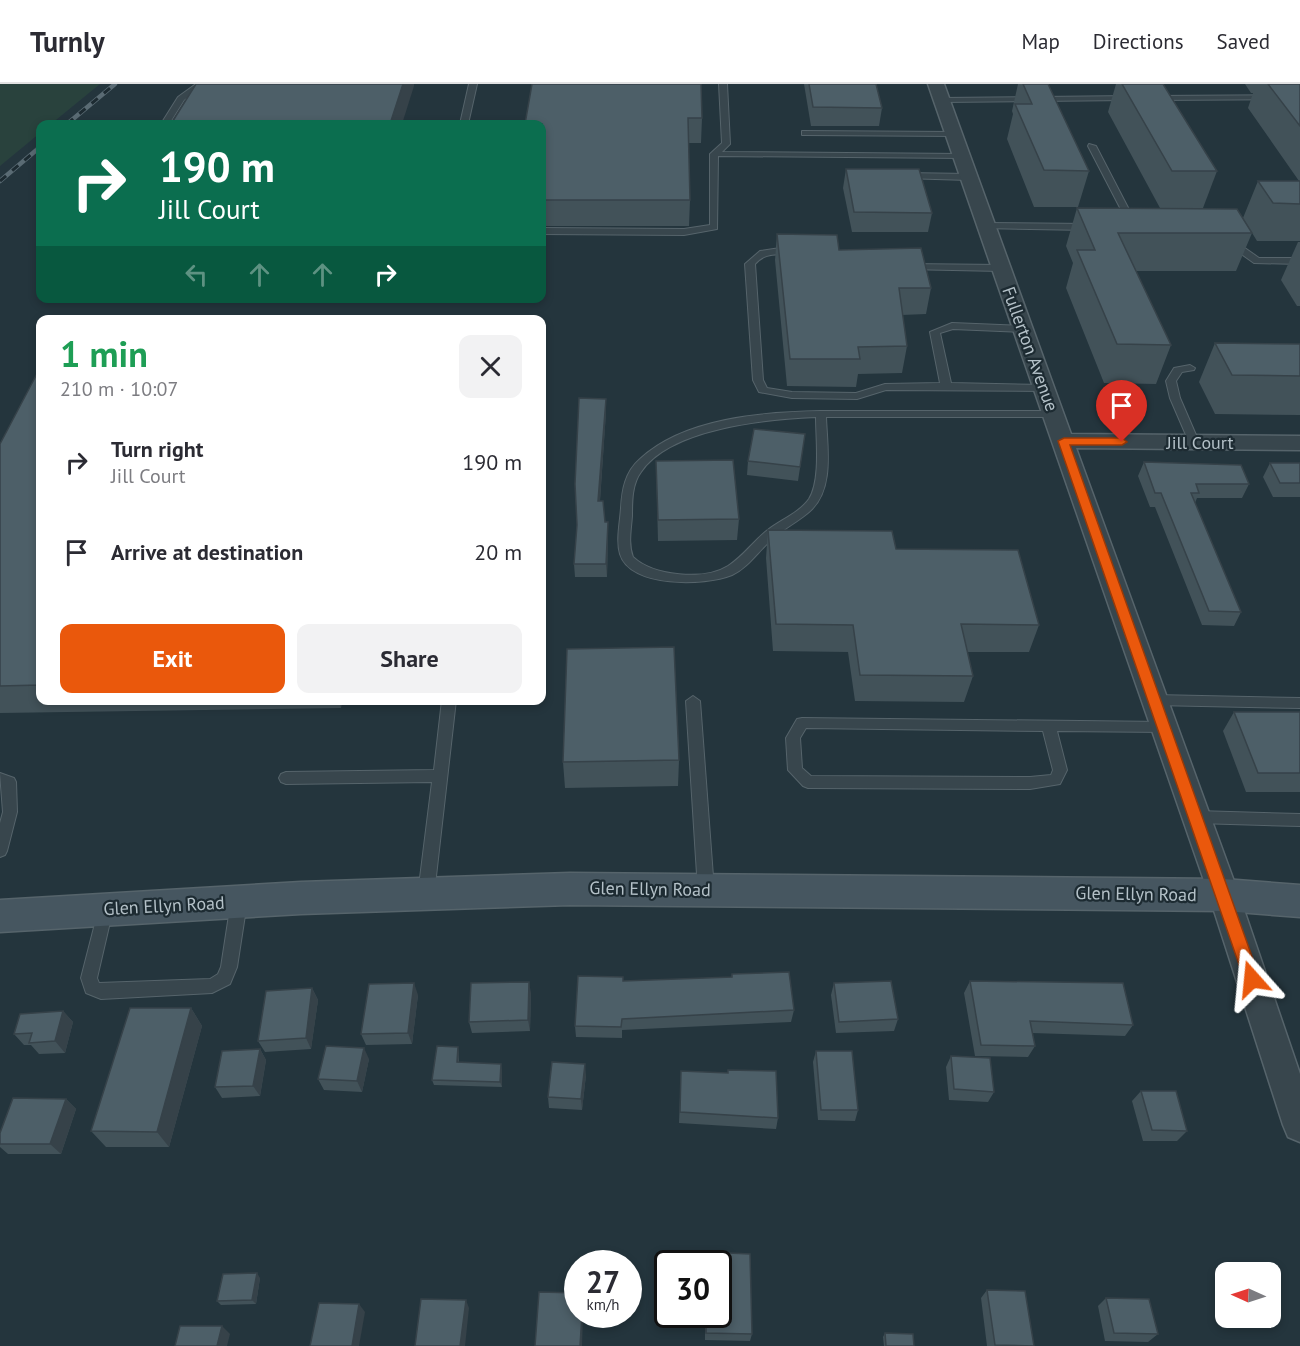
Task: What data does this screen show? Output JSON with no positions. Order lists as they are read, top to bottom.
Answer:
{
  "streets": {
    "street": ["Fullerton Avenue", "Jill Court", "Glen Ellyn Road"]
  },
  "crossings": [
    ["Fullerton Avenue", "Jill Court"],
    ["Fullerton Avenue", "Glen Ellyn Road"]
  ],
  "north": "left",
  "page": {
    "header": "Turnly",
    "nav": ["Map", "Directions", "Saved"],
    "turn": ["190 m", "Jill Court"],
    "heading": ["1 min", "210 m · 10:07"],
    "list": [
      {
        "name": "Turn right",
        "note": "Jill Court",
        "value": "190 m"
      },
      {
        "name": "Arrive at destination",
        "value": "20 m"
      }
    ],
    "buttons": ["Exit", "Share"],
    "speed": "27 km/h",
    "limit": "30"
  }
}
